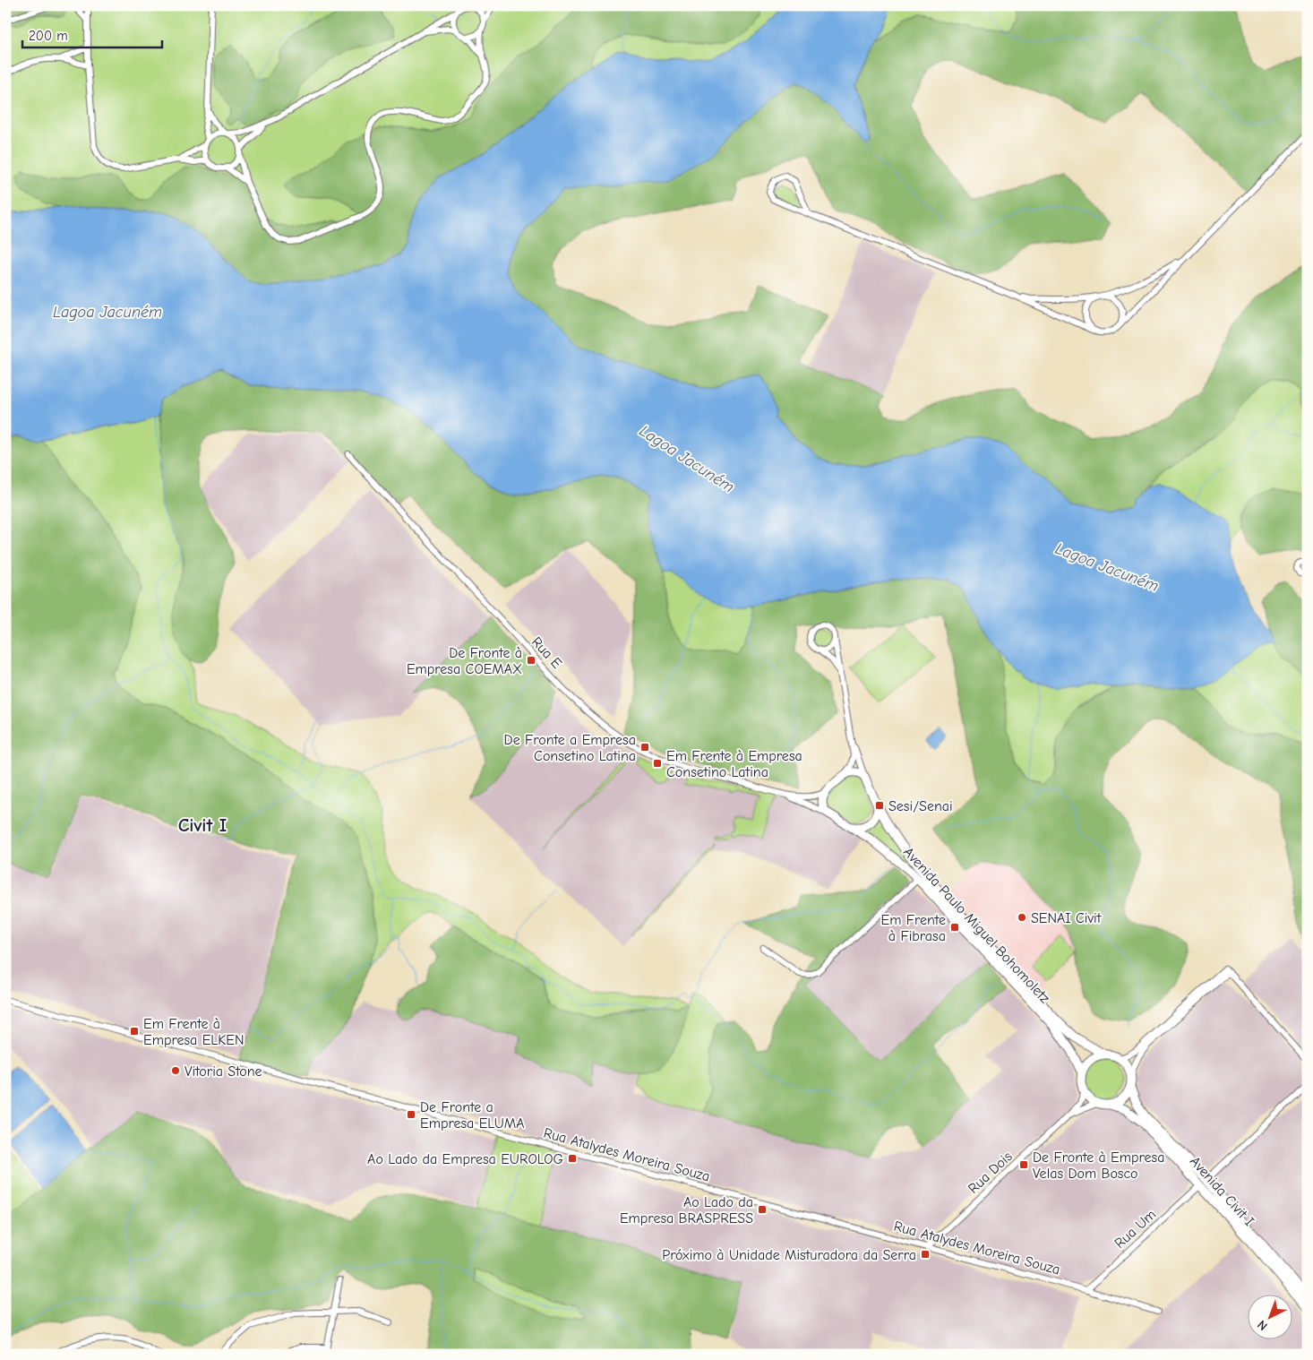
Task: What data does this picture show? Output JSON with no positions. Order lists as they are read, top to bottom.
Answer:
{
  "streets": {
    "street": [
      "Rua E",
      "Avenida Paulo Miguel Bohomoletz",
      "Rua Atalydes Moreira Souza",
      "Rua Dois",
      "Avenida Civit I",
      "Rua Um"
    ]
  },
  "crossings": [
    ["Rua E", "Avenida Paulo Miguel Bohomoletz"],
    ["Avenida Paulo Miguel Bohomoletz", "Rua Dois"],
    ["Avenida Paulo Miguel Bohomoletz", "Avenida Civit I"],
    ["Rua Atalydes Moreira Souza", "Rua Dois"],
    ["Rua Atalydes Moreira Souza", "Rua Um"],
    ["Rua Dois", "Avenida Civit I"],
    ["Avenida Civit I", "Rua Um"]
  ],
  "districts": ["Civit I"],
  "water": ["Lagoa Jacuném"],
  "places": {
    "transit": [
      "De Fronte à Empresa COEMAX",
      "De Fronte a Empresa Consetino Latina",
      "Em Frente à Empresa Consetino Latina",
      "Sesi/Senai",
      "Em Frente à Fibrasa",
      "Em Frente à Empresa ELKEN",
      "De Fronte a Empresa ELUMA",
      "Ao Lado da Empresa EUROLOG",
      "De Fronte à Empresa Velas Dom Bosco",
      "Ao Lado da Empresa BRASPRESS",
      "Próximo à Unidade Misturadora da Serra"
    ],
    "other": ["SENAI Civit", "Vitoria Stone"]
  },
  "scale_bar": "200 m",
  "north": "bottom left"
}
